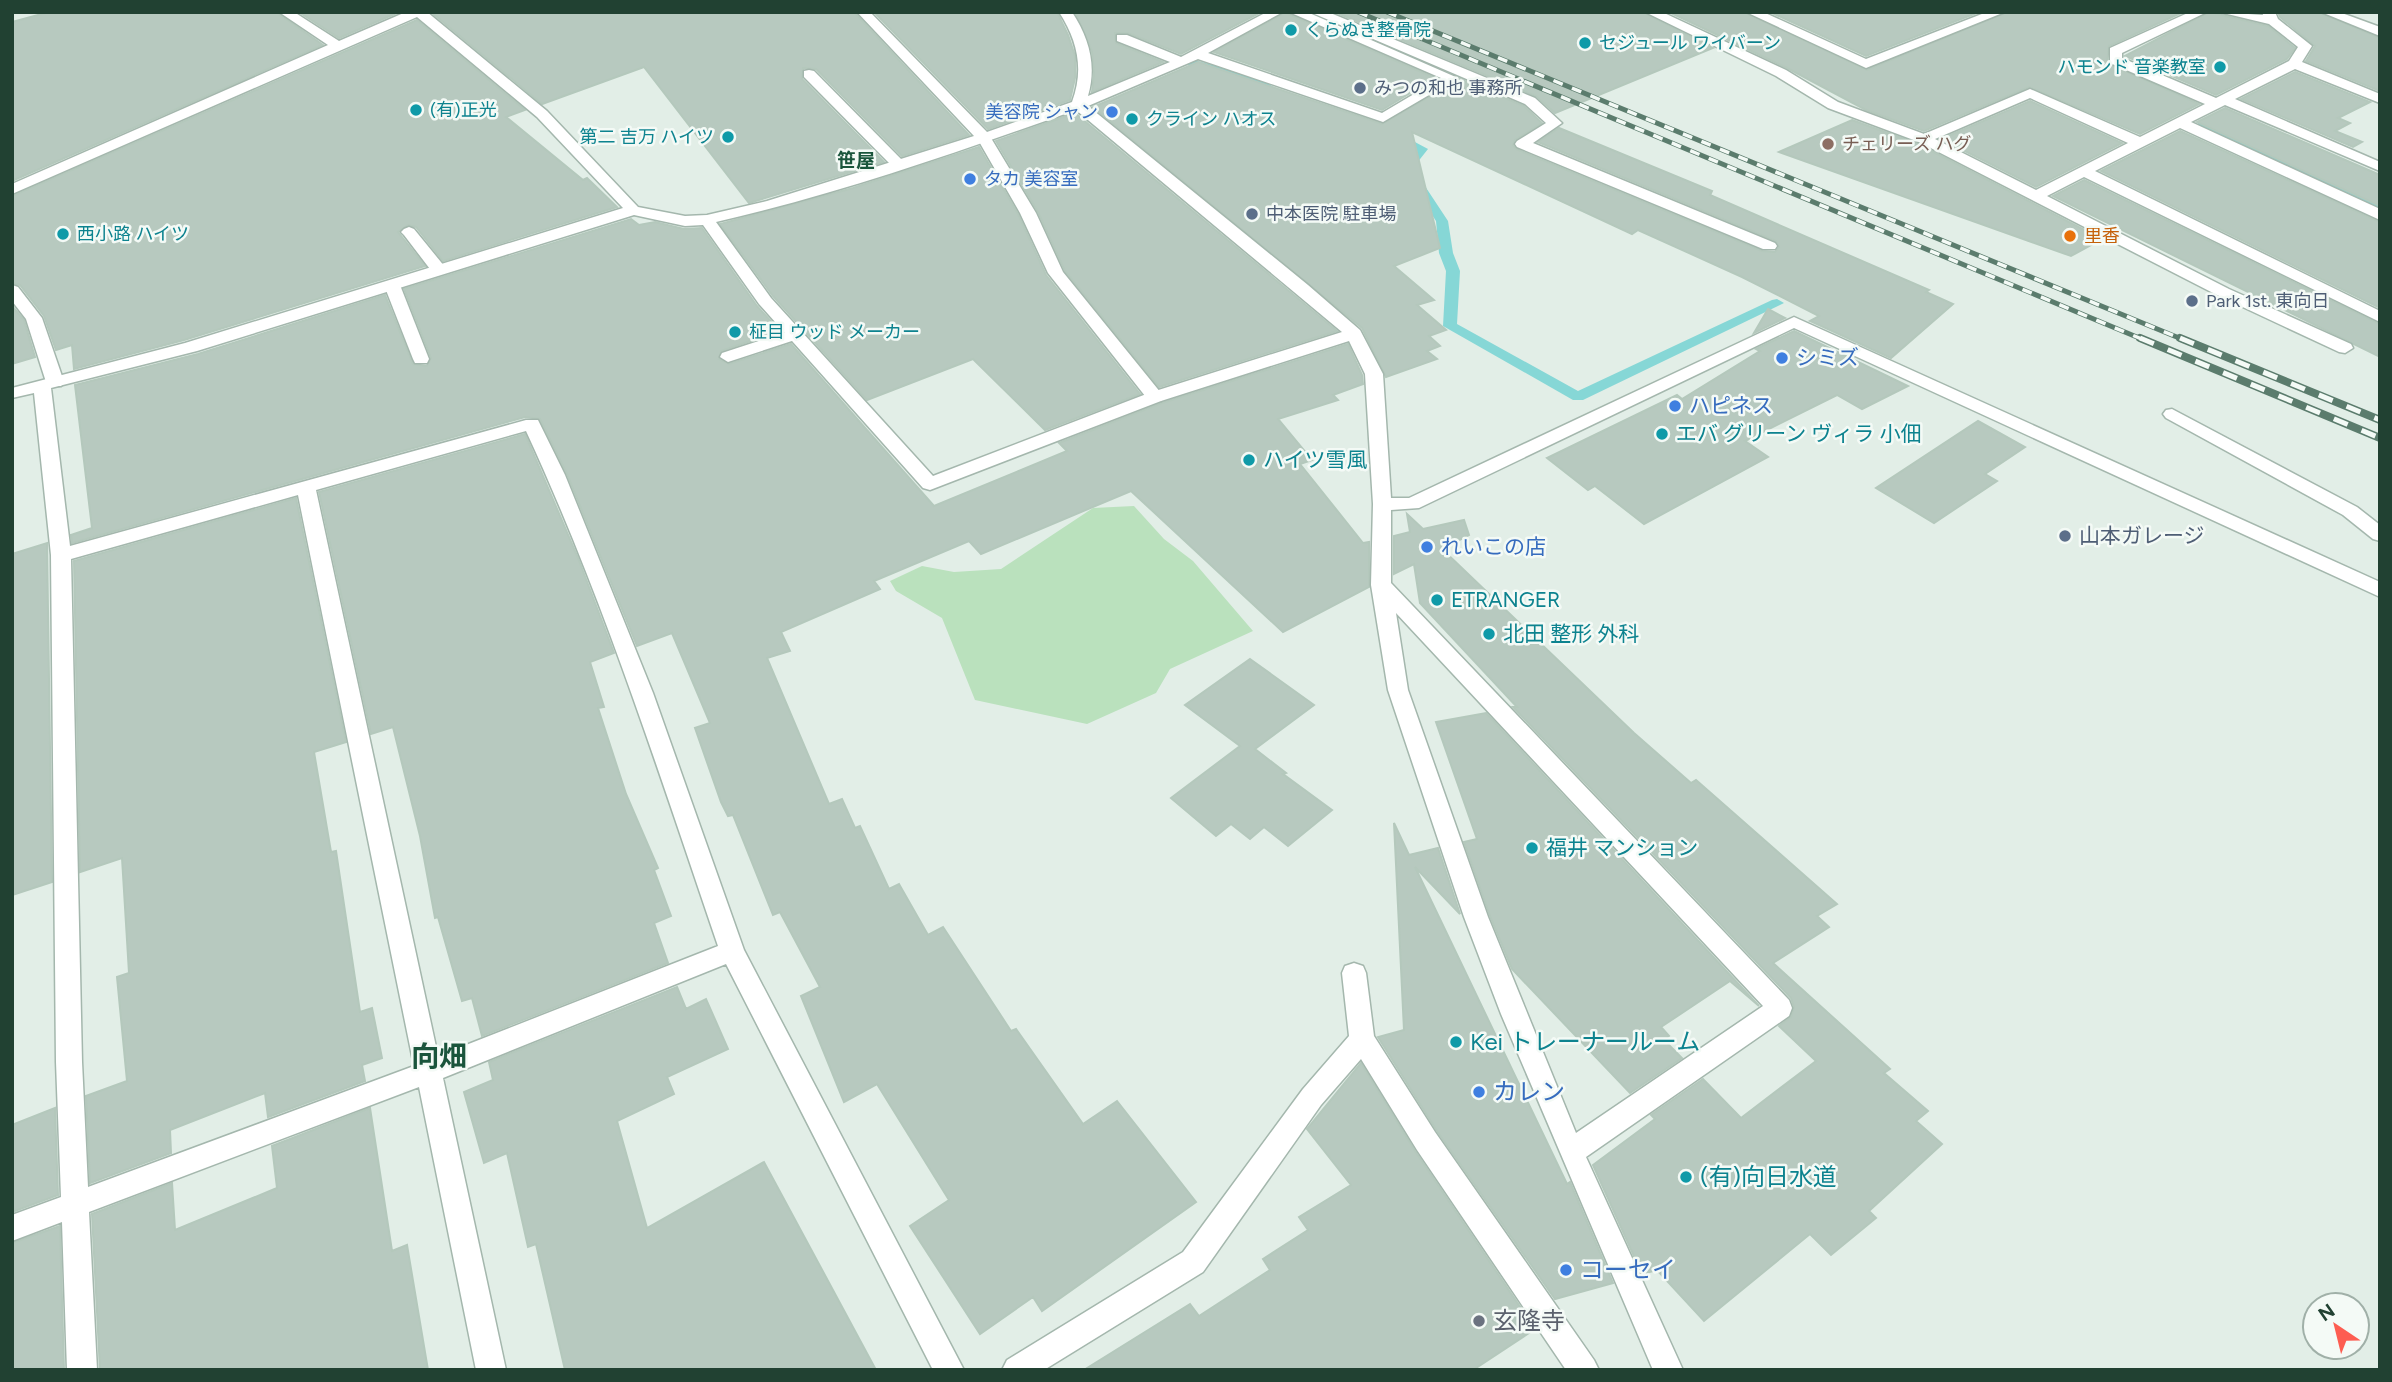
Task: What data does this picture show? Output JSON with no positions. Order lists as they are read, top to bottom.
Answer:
{
  "districts": ["笹屋", "向畑"],
  "places": [
    "くらぬき整骨院",
    "セジュール ワイバーン",
    "ハモンド 音楽教室",
    "みつの和也 事務所",
    "(有)正光",
    "美容院 シャン",
    "クライン ハオス",
    "第二 吉万 ハイツ",
    "チェリーズ ハグ",
    "タカ 美容室",
    "中本医院 駐車場",
    "西小路 ハイツ",
    "里香",
    "Park 1st. 東向日",
    "柾目 ウッド メーカー",
    "シミズ",
    "ハピネス",
    "エバ グリーン ヴィラ 小佃",
    "ハイツ雪風",
    "山本ガレージ",
    "れいこの店",
    "ETRANGER",
    "北田 整形 外科",
    "福井 マンション",
    "Kei トレーナールーム",
    "カレン",
    "(有)向日水道",
    "コーセイ",
    "玄隆寺"
  ],
  "north": "top left"
}
